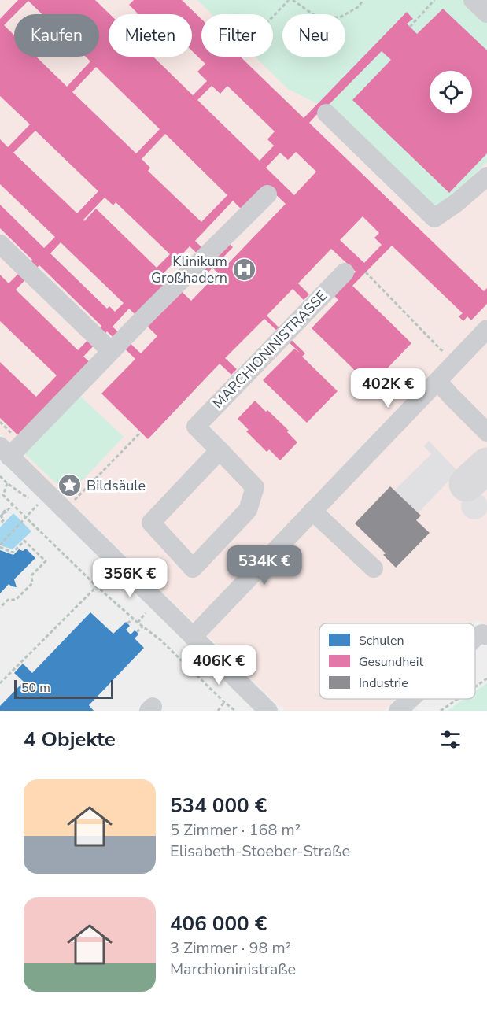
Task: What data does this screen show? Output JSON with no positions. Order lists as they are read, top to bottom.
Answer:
{
  "streets": {
    "street": ["MARCHIONINISTRASSE"]
  },
  "places": {
    "hospital": ["Klinikum Großhadern"],
    "place": ["Bildsäule"]
  },
  "legend": ["Schulen", "Gesundheit", "Industrie"],
  "scale_bar": "50 m",
  "page": {
    "chip": [
      "Kaufen",
      "Mieten",
      "Filter",
      "Neu"
    ],
    "price": [
      "402K €",
      "534K €",
      "356K €",
      "406K €"
    ],
    "scale": "50 m",
    "heading": "4 Objekte",
    "list": [
      {
        "name": "534 000 €",
        "note": "5 Zimmer · 168 m² · Elisabeth-Stoeber-Straße"
      },
      {
        "name": "406 000 €",
        "note": "3 Zimmer · 98 m² · Marchioninistraße"
      }
    ]
  }
}
